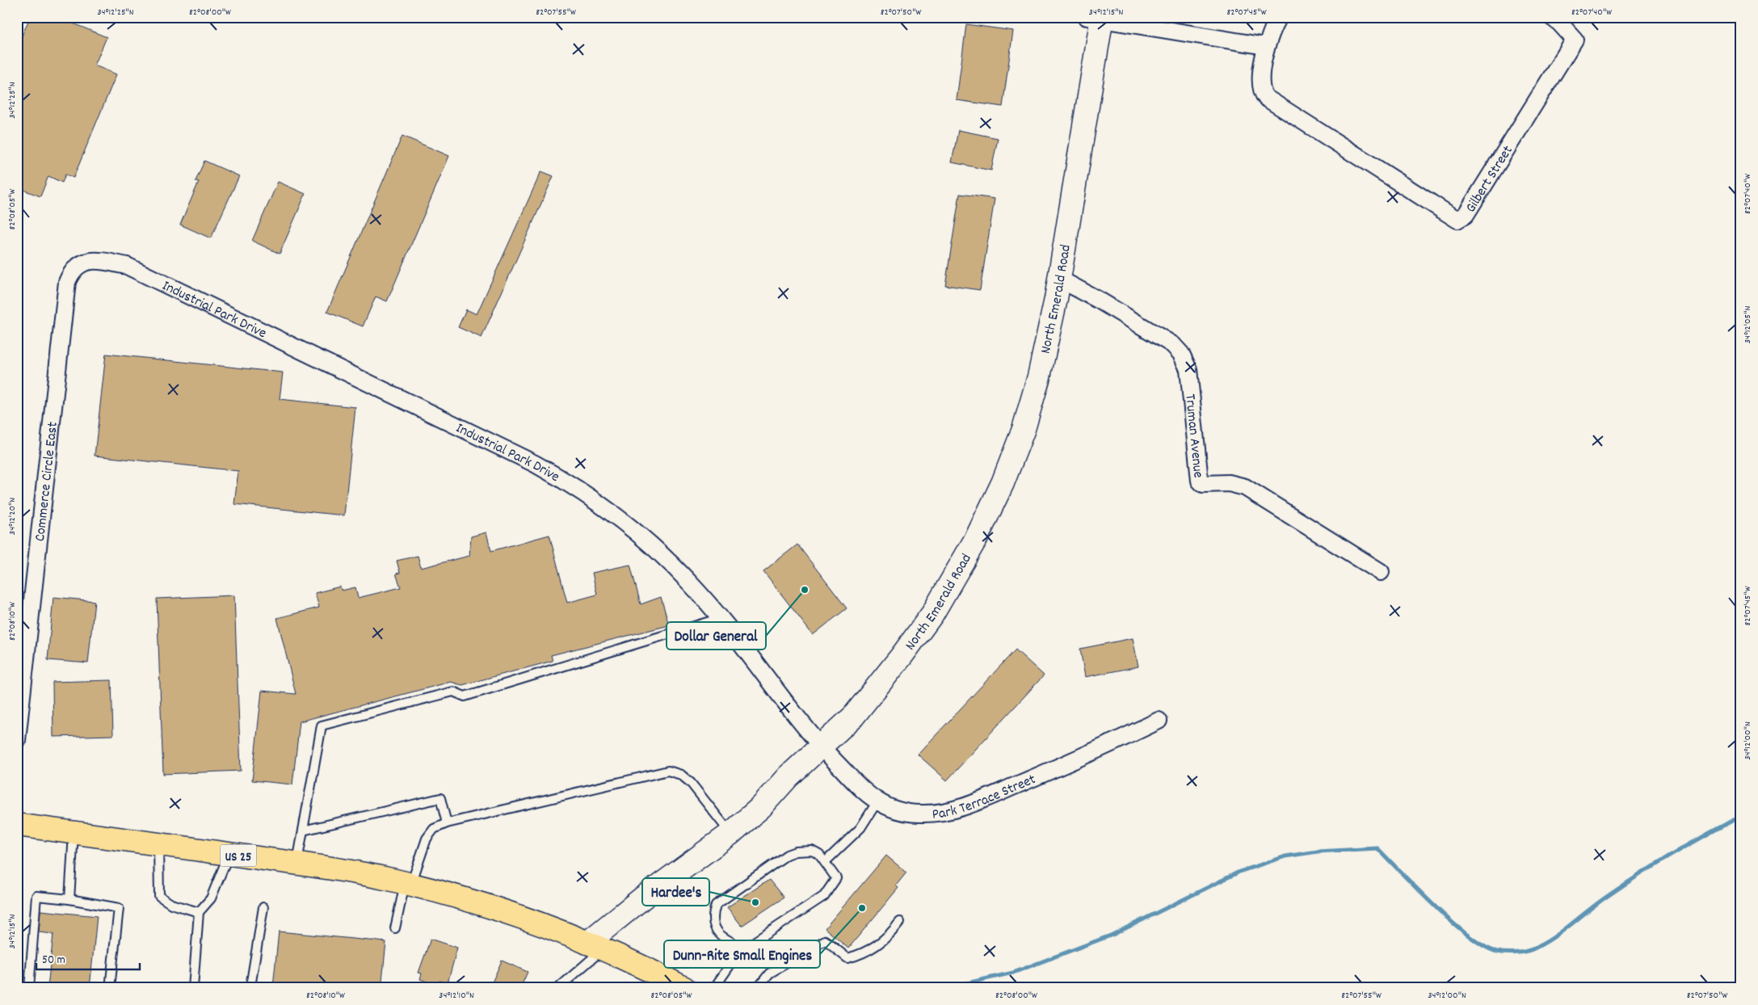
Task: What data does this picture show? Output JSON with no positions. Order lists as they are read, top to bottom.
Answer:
{
  "streets": {
    "highway": ["US 25"],
    "main road": ["North Emerald Road"],
    "street": [
      "Gilbert Street",
      "Industrial Park Drive",
      "Truman Avenue",
      "Commerce Circle East",
      "Park Terrace Street"
    ]
  },
  "crossings": [
    ["North Emerald Road", "Industrial Park Drive"],
    ["North Emerald Road", "Truman Avenue"],
    ["North Emerald Road", "Park Terrace Street"],
    ["North Emerald Road", "US 25"],
    ["Industrial Park Drive", "Commerce Circle East"],
    ["Industrial Park Drive", "Park Terrace Street"]
  ],
  "places": ["Dollar General", "Hardee's", "Dunn-Rite Small Engines"],
  "scale_bar": "50 m",
  "coordinates": [
    "34°12'25\"N",
    "82°08'00\"W",
    "82°07'55\"W",
    "82°07'50\"W",
    "34°12'15\"N",
    "82°07'45\"W",
    "82°07'40\"W",
    "82°08'05\"W",
    "34°12'05\"N",
    "34°12'20\"N",
    "82°08'10\"W",
    "34°12'00\"N",
    "34°12'10\"N"
  ]
}
